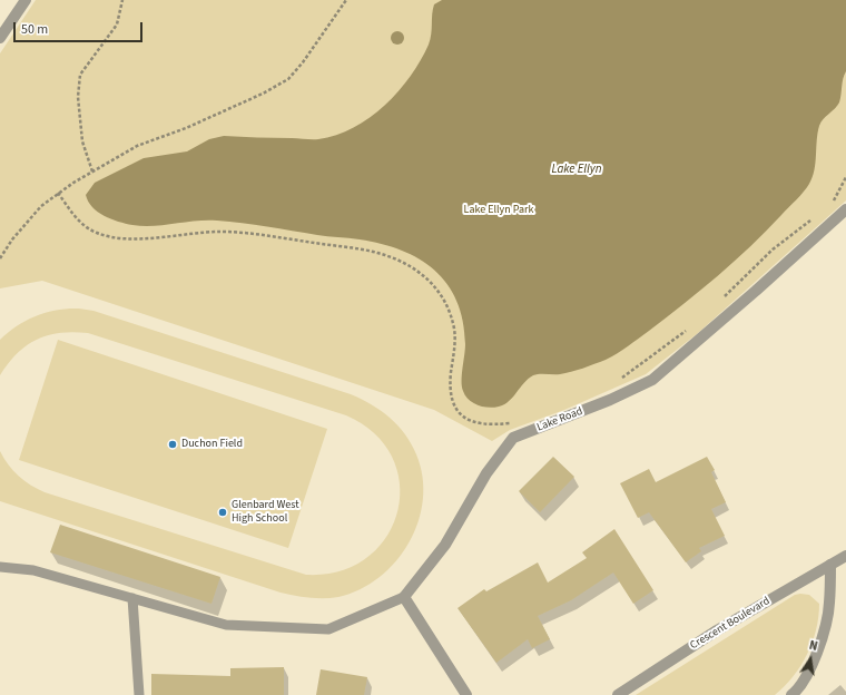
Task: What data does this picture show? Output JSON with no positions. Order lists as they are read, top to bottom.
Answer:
{
  "streets": {
    "street": ["Lake Road", "Crescent Boulevard"]
  },
  "water": ["Lake Ellyn"],
  "parks": ["Lake Ellyn Park"],
  "places": ["Duchon Field", "Glenbard West High School"],
  "scale_bar": "50 m",
  "north": "top"
}
